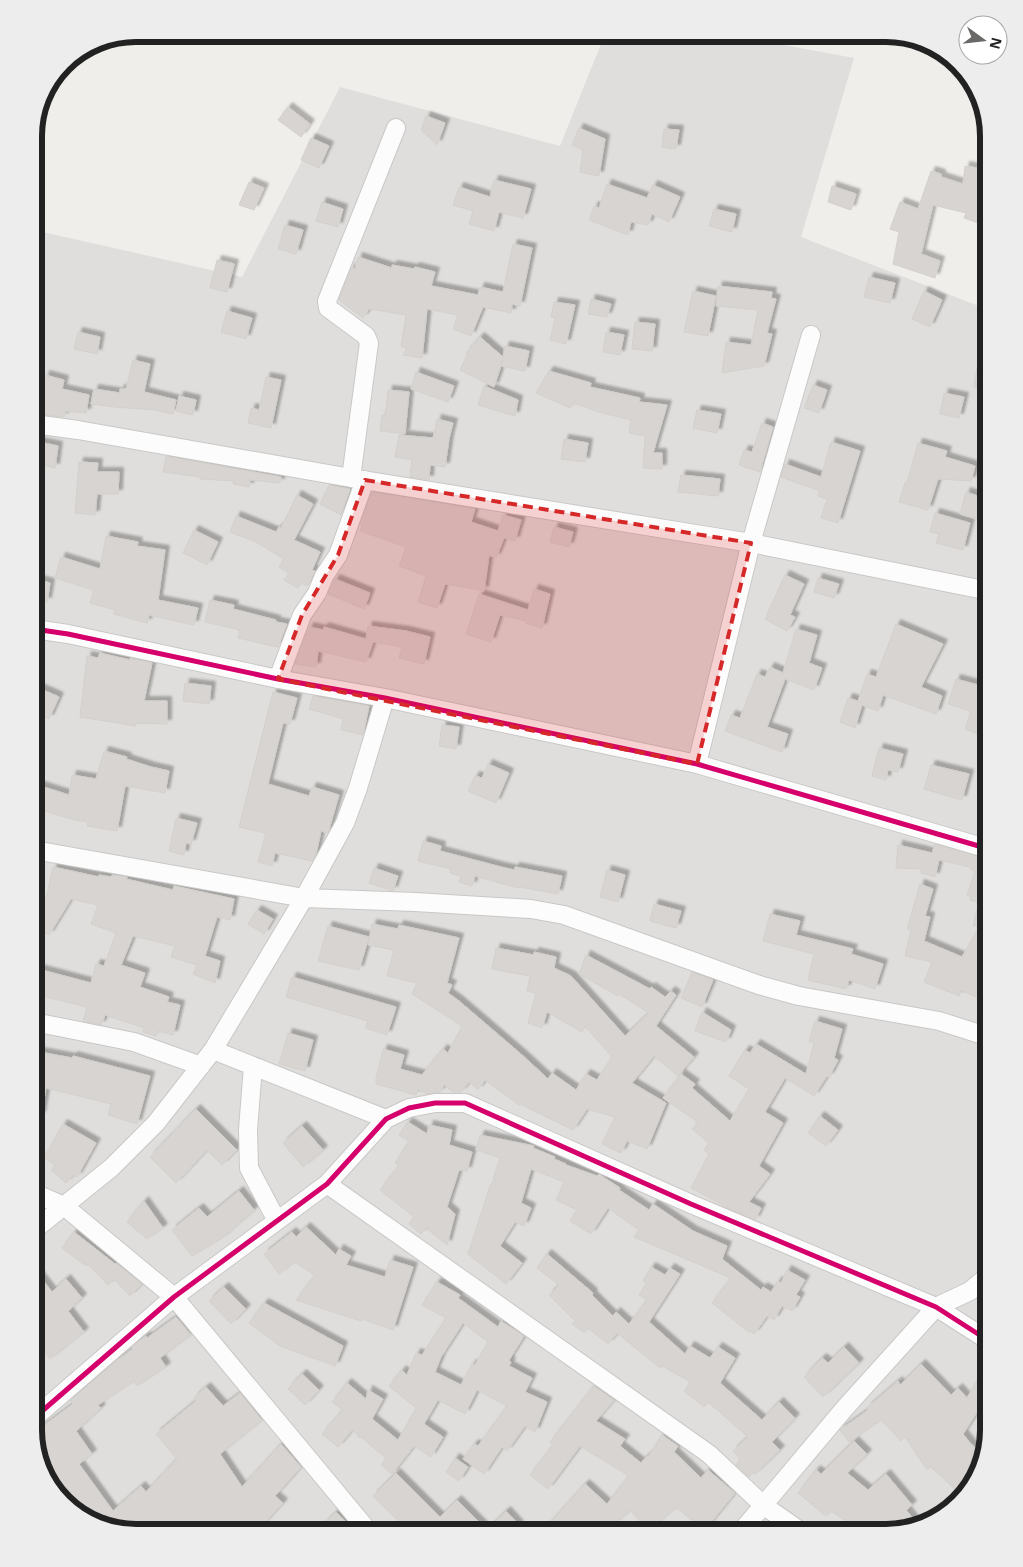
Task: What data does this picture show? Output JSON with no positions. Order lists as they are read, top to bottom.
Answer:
{
  "north": "right"
}
